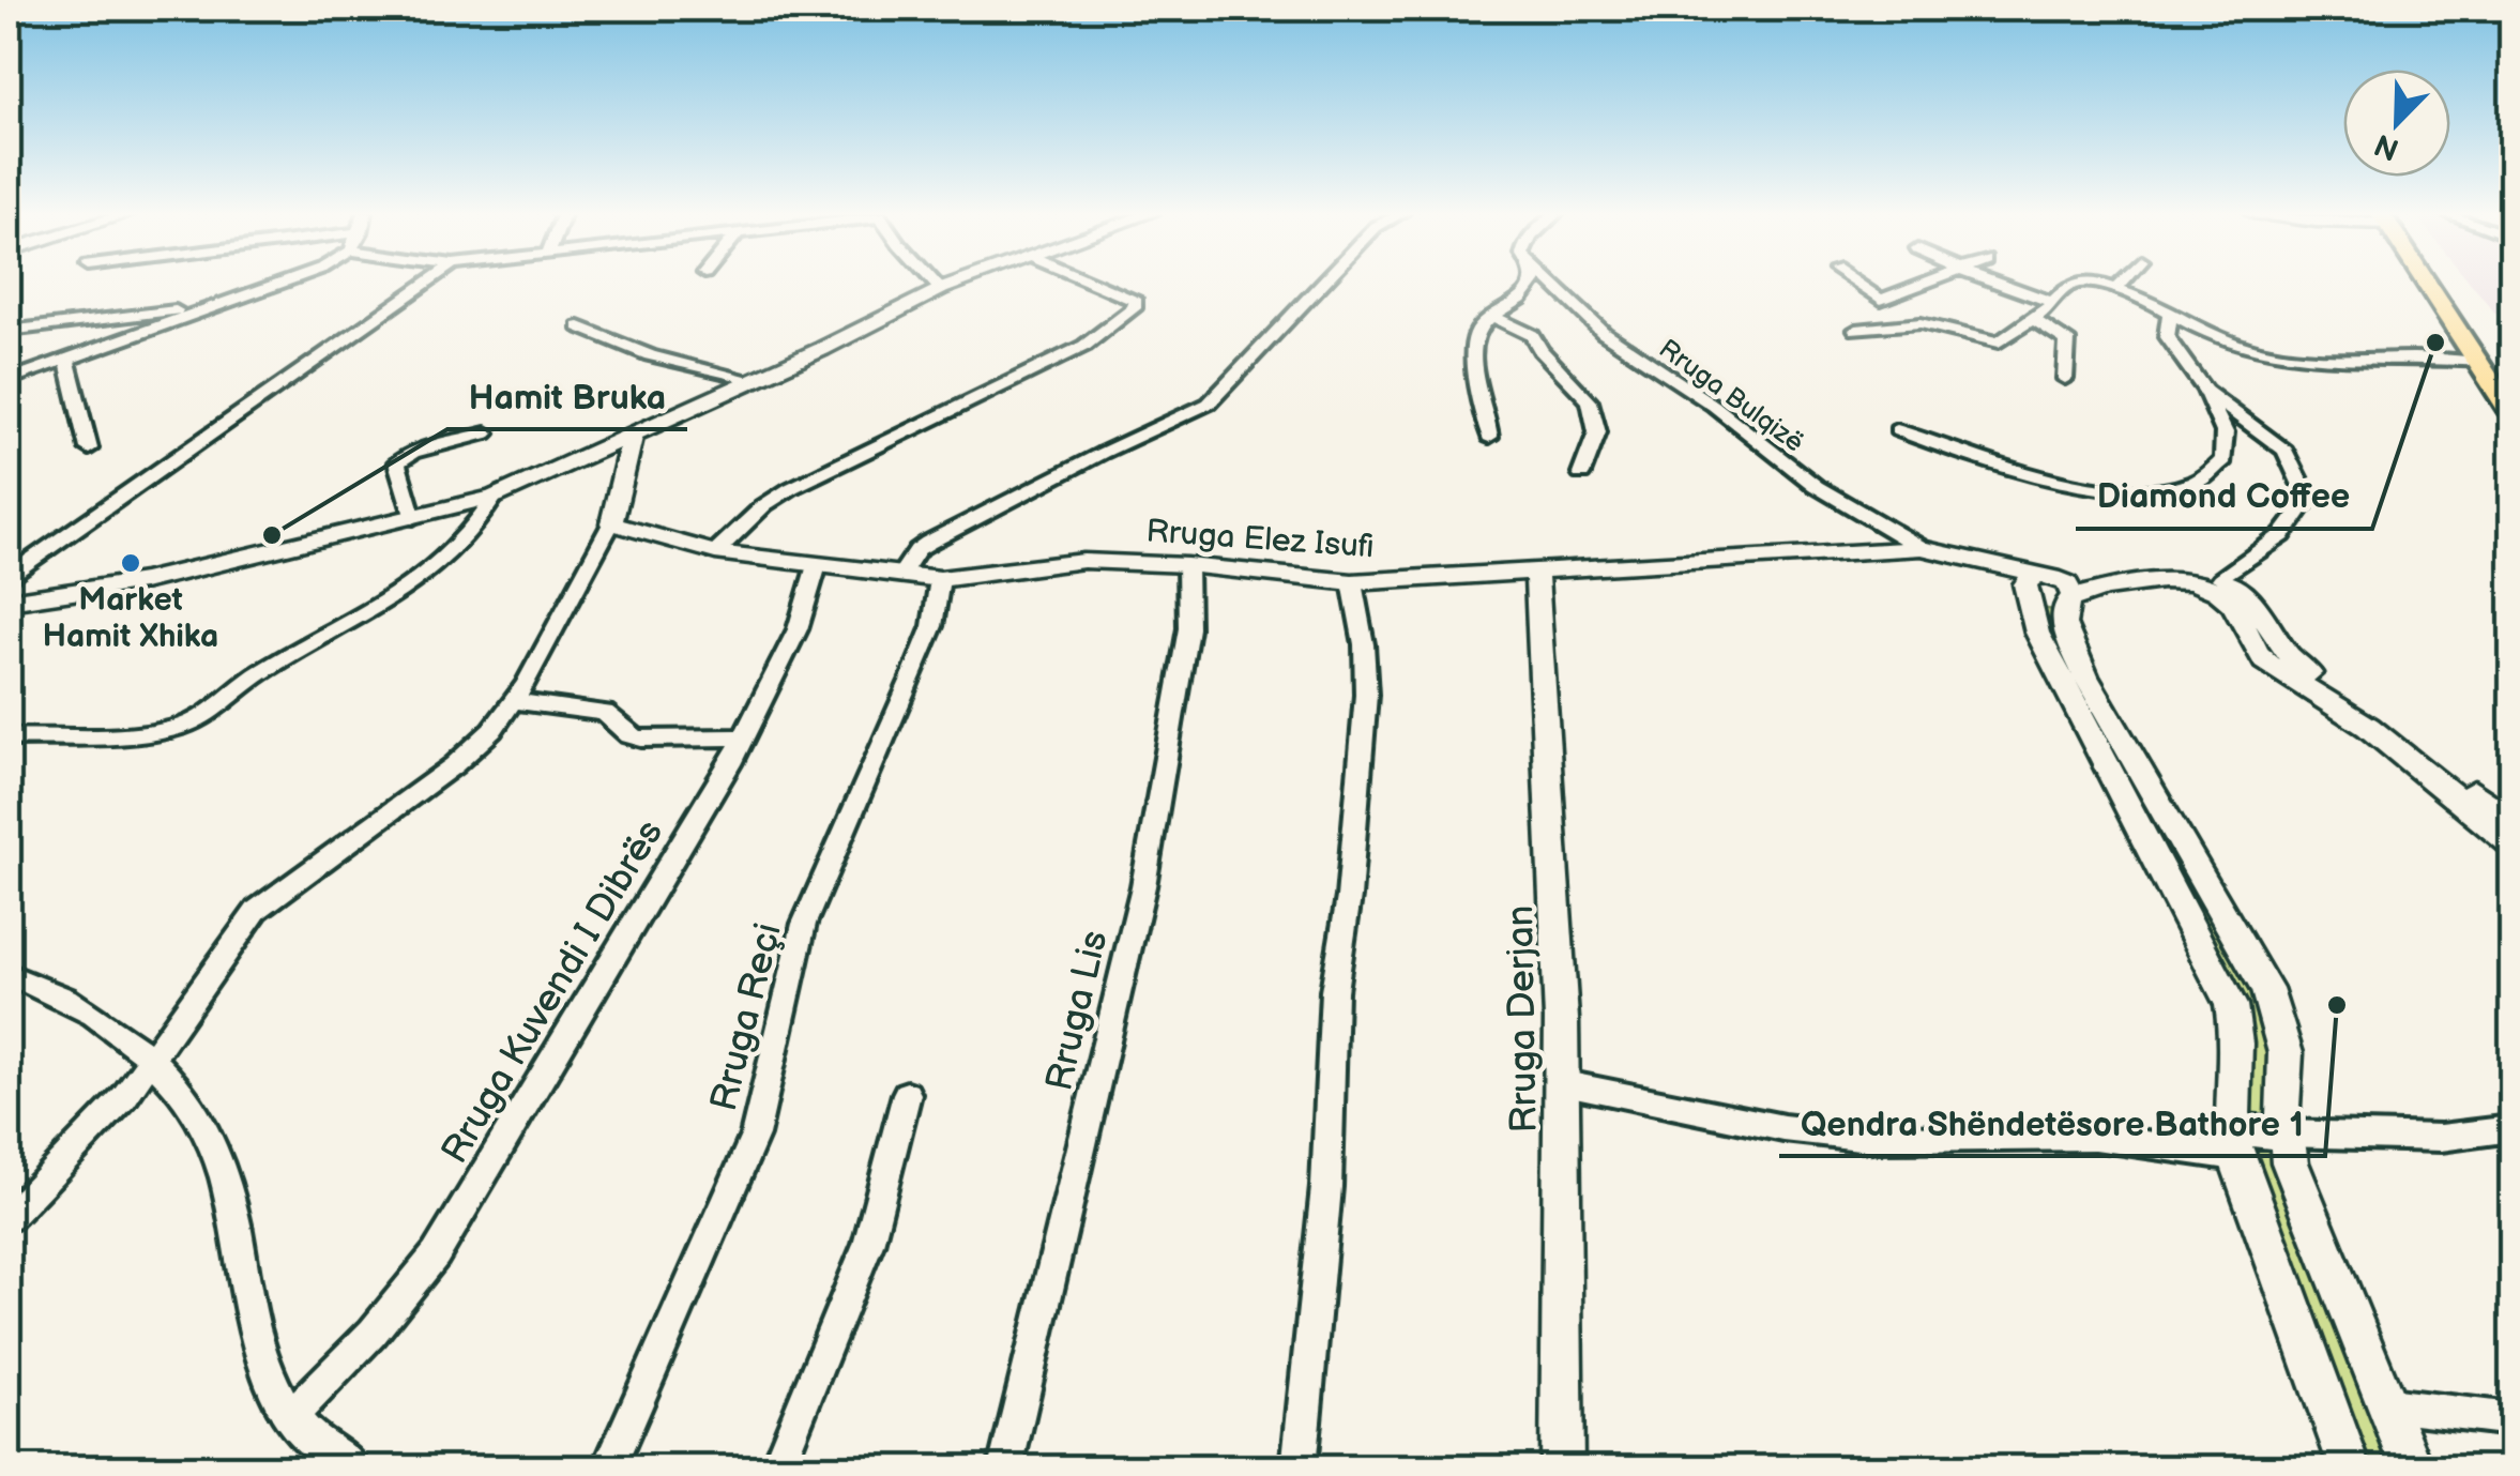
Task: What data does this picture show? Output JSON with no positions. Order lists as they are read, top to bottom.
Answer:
{
  "streets": {
    "street": [
      "Rruga Bulqizë",
      "Rruga Elez Isufi",
      "Rruga Kuvendi I Dibrës",
      "Rruga Lis",
      "Rruga Reçi",
      "Rruga Derjan"
    ]
  },
  "crossings": [
    ["Rruga Bulqizë", "Rruga Elez Isufi"],
    ["Rruga Elez Isufi", "Rruga Kuvendi I Dibrës"],
    ["Rruga Elez Isufi", "Rruga Lis"],
    ["Rruga Elez Isufi", "Rruga Reçi"],
    ["Rruga Elez Isufi", "Rruga Derjan"]
  ],
  "places": [
    "Diamond Coffee",
    "Hamit Bruka",
    "Market Hamit Xhika",
    "Qendra Shëndetësore Bathore 1"
  ],
  "north": "bottom left"
}
